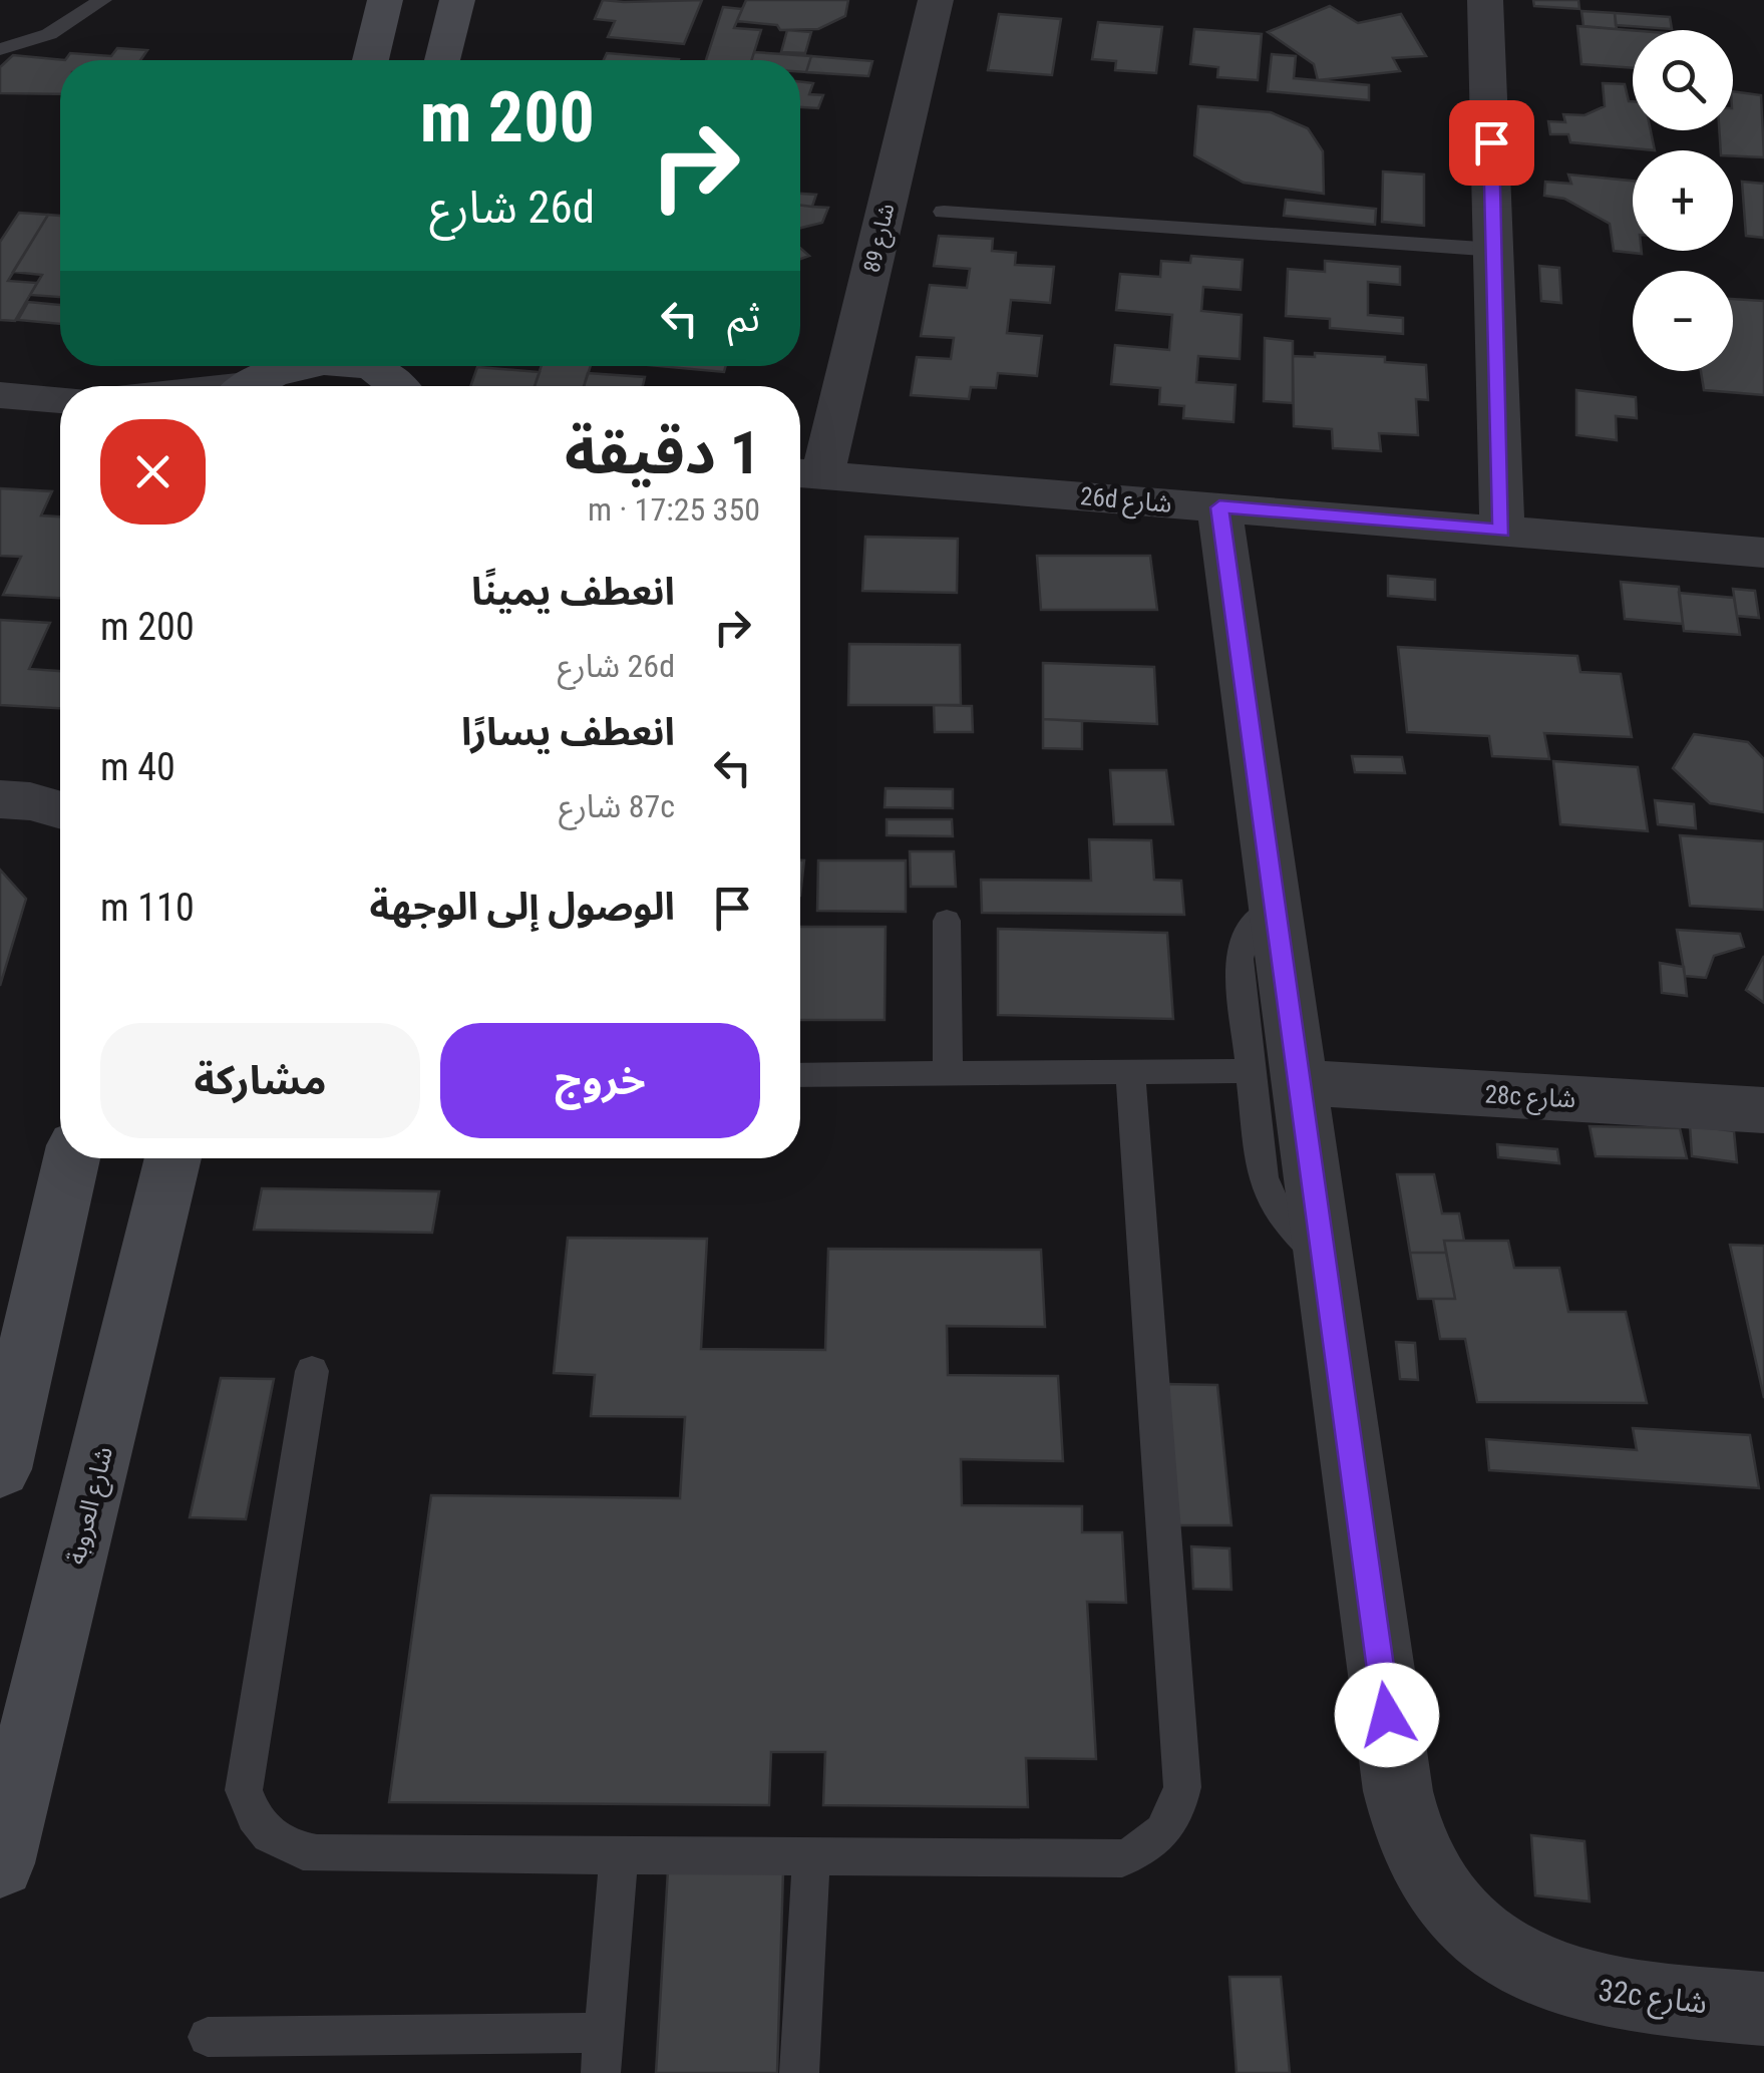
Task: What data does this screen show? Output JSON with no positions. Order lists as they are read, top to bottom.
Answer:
{
  "streets": {
    "main road": ["شارع العروبة"],
    "street": [
      "شارع 89",
      "26d شارع",
      "28c شارع",
      "32c شارع"
    ]
  },
  "crossings": [
    ["شارع 89", "26d شارع"],
    ["26d شارع", "32c شارع"],
    ["28c شارع", "32c شارع"]
  ],
  "page": {
    "map_buttons": ["+", "−"],
    "turn": ["200 m", "26d شارع"],
    "then": "ثم",
    "heading": ["1 دقيقة", "350 m · 17:25"],
    "list": [
      {
        "name": "انعطف يمينًا",
        "note": "26d شارع",
        "value": "200 m"
      },
      {
        "name": "انعطف يسارًا",
        "note": "87c شارع",
        "value": "40 m"
      },
      {
        "name": "الوصول إلى الوجهة",
        "value": "110 m"
      }
    ],
    "buttons": ["خروج", "مشاركة"]
  }
}
